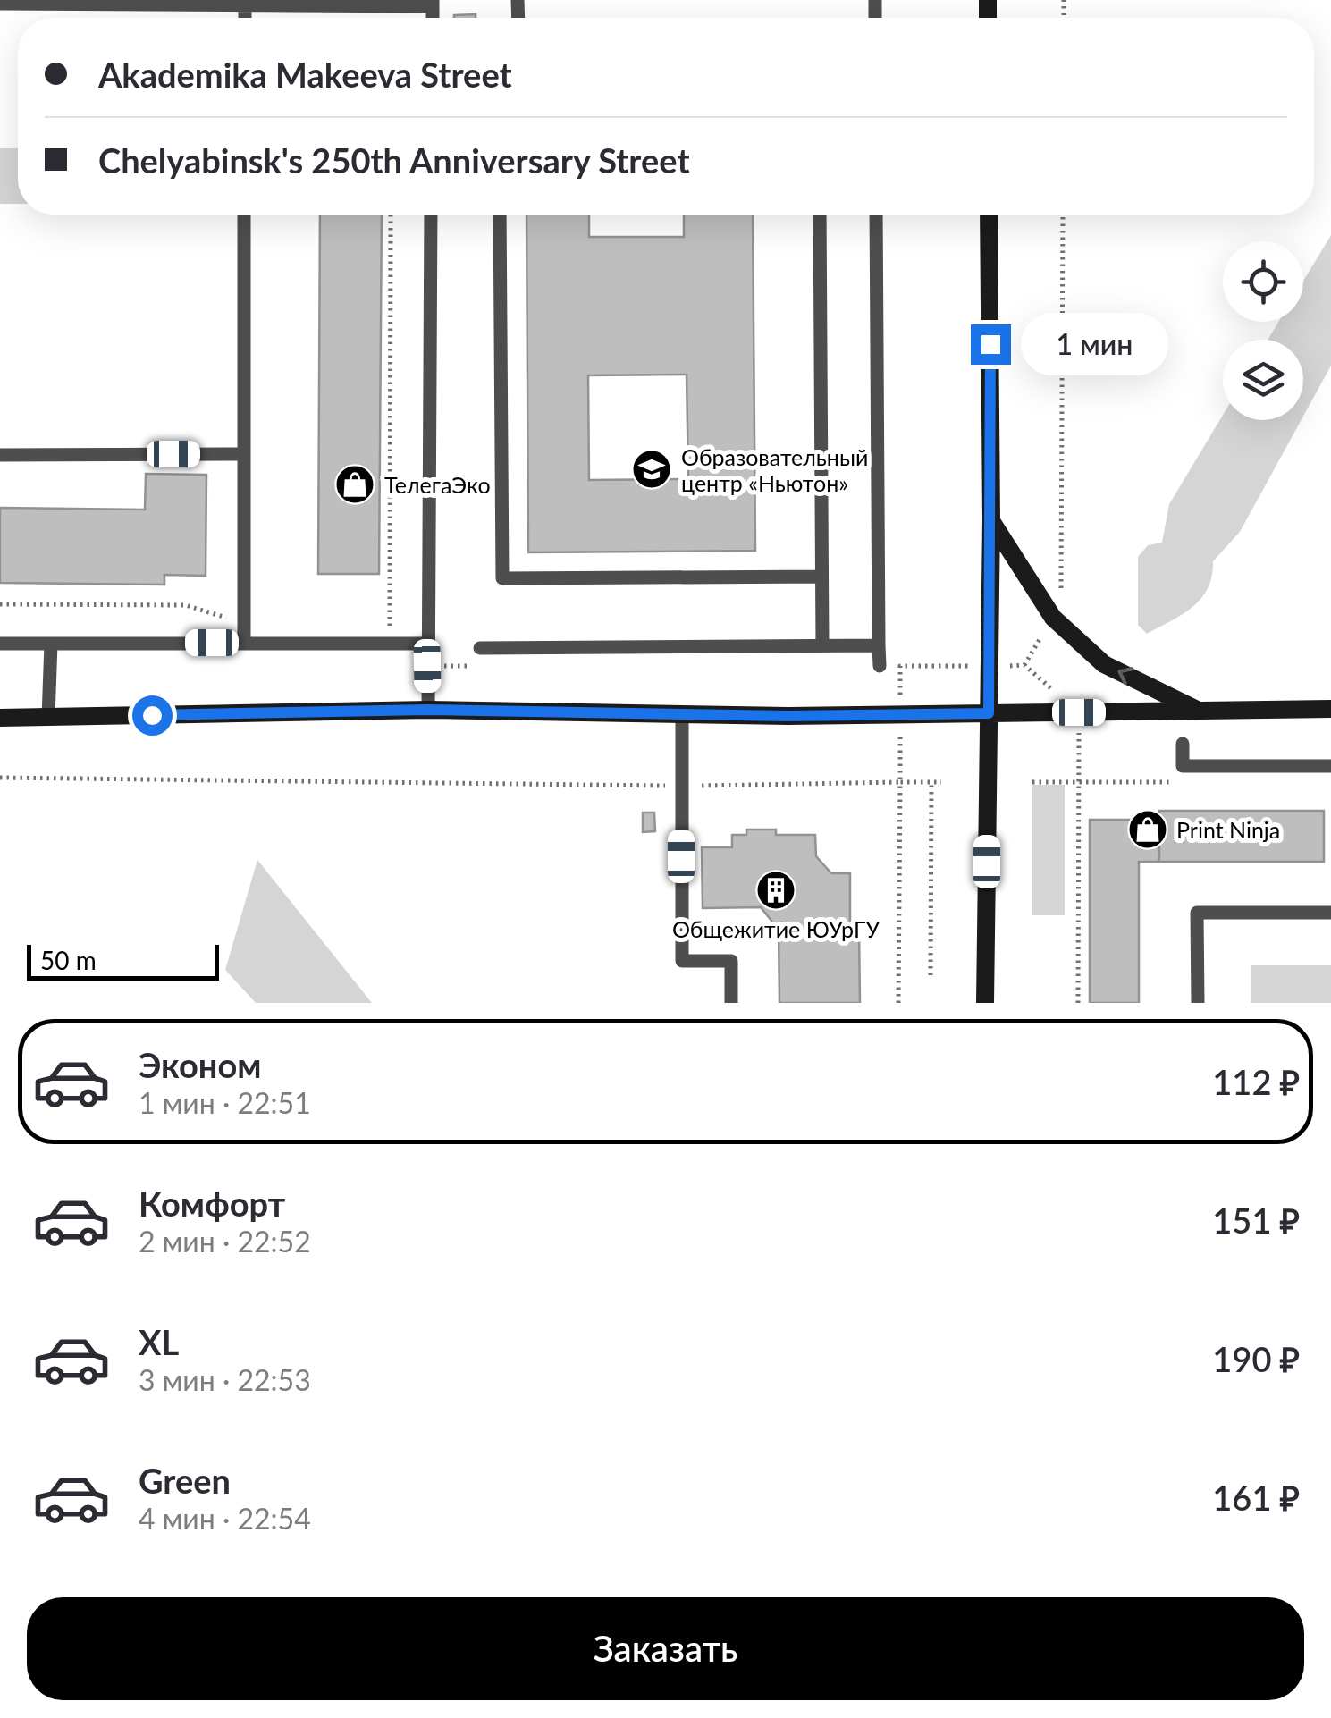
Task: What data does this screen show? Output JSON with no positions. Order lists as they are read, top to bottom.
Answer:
{
  "places": {
    "school or university": ["Образовательный центр «Ньютон»"],
    "shop": ["ТелегаЭко", "Print Ninja"],
    "building": ["Общежитие ЮУрГУ"]
  },
  "scale_bar": "50 m",
  "page": {
    "banner": ["Akademika Makeeva Street", "Chelyabinsk's 250th Anniversary Street"],
    "bubble": "1 мин",
    "scale": "50 m",
    "list": [
      {
        "name": "Эконом",
        "note": "1 мин · 22:51",
        "value": "112 ₽"
      },
      {
        "name": "Комфорт",
        "note": "2 мин · 22:52",
        "value": "151 ₽"
      },
      {
        "name": "XL",
        "note": "3 мин · 22:53",
        "value": "190 ₽"
      },
      {
        "name": "Green",
        "note": "4 мин · 22:54",
        "value": "161 ₽"
      }
    ],
    "buttons": "Заказать"
  }
}
